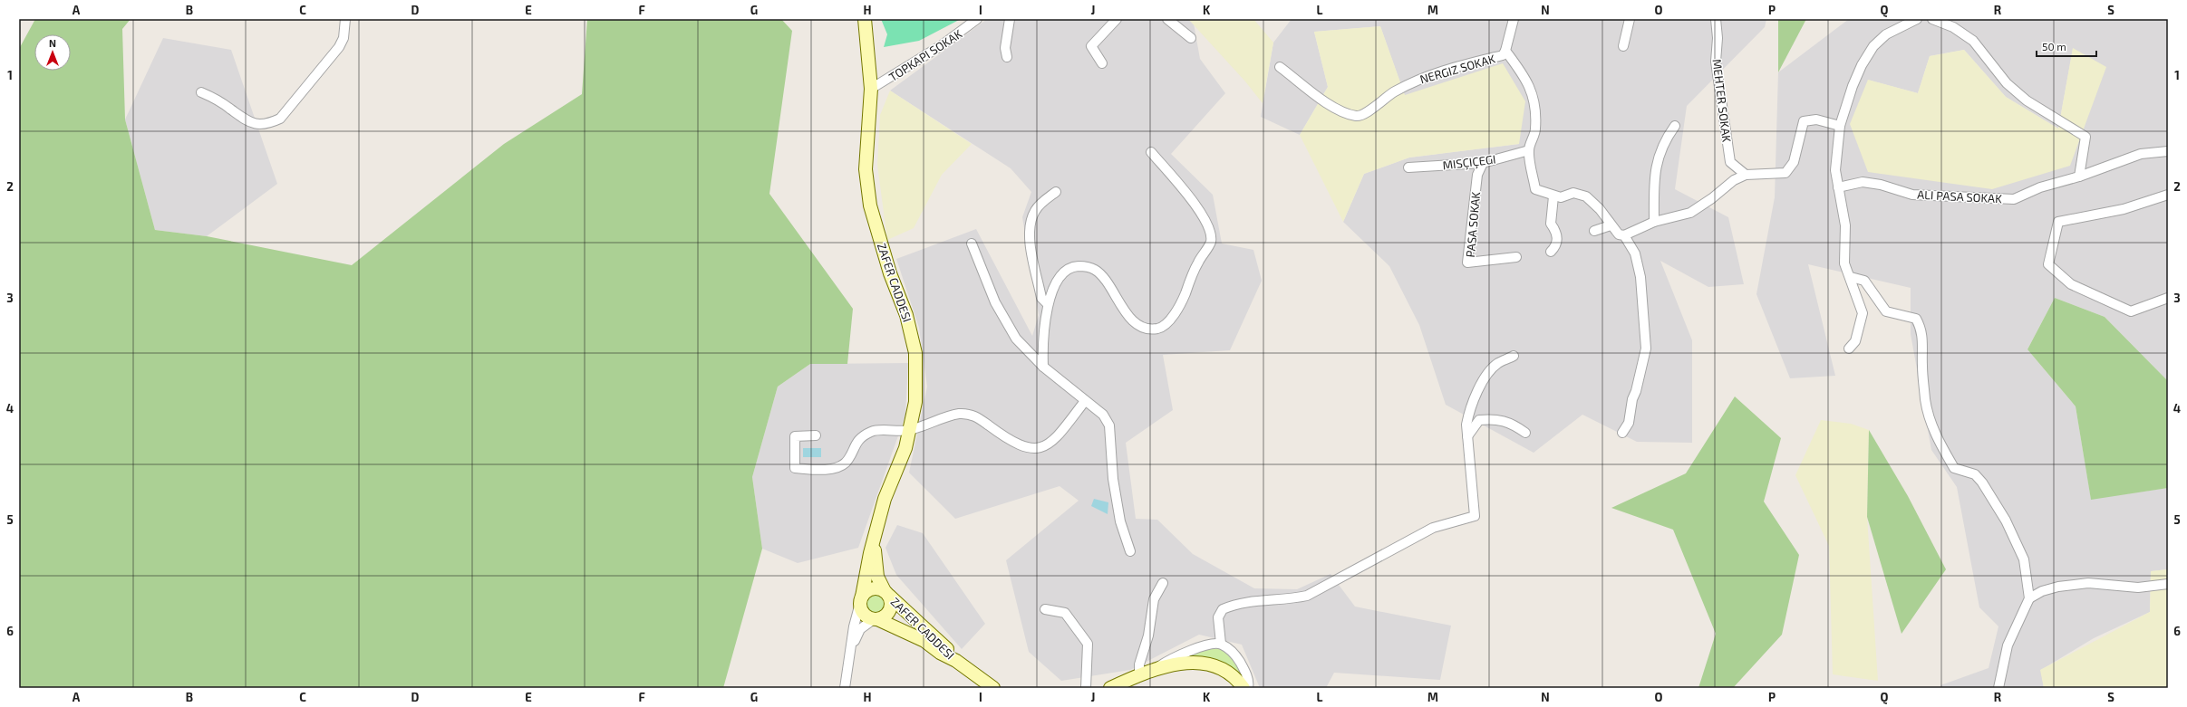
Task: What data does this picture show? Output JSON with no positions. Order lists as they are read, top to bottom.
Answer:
{
  "streets": {
    "street": [
      "TOPKAPI SOKAK",
      "NERGIZ SOKAK",
      "MEHTER SOKAK",
      "MISÇIÇEGI",
      "ALI PASA SOKAK",
      "PASA SOKAK",
      "ZAFER CADDESI"
    ]
  },
  "crossings": [
    ["TOPKAPI SOKAK", "ZAFER CADDESI"],
    ["MISÇIÇEGI", "PASA SOKAK"]
  ],
  "scale_bar": "50 m",
  "north": "top",
  "grid": {
    "columns": [
      "A",
      "B",
      "C",
      "D",
      "E",
      "F",
      "G",
      "H",
      "I",
      "J",
      "K",
      "L",
      "M",
      "N",
      "O",
      "P",
      "Q",
      "R",
      "S"
    ],
    "rows": [
      "1",
      "2",
      "3",
      "4",
      "5",
      "6"
    ]
  }
}
